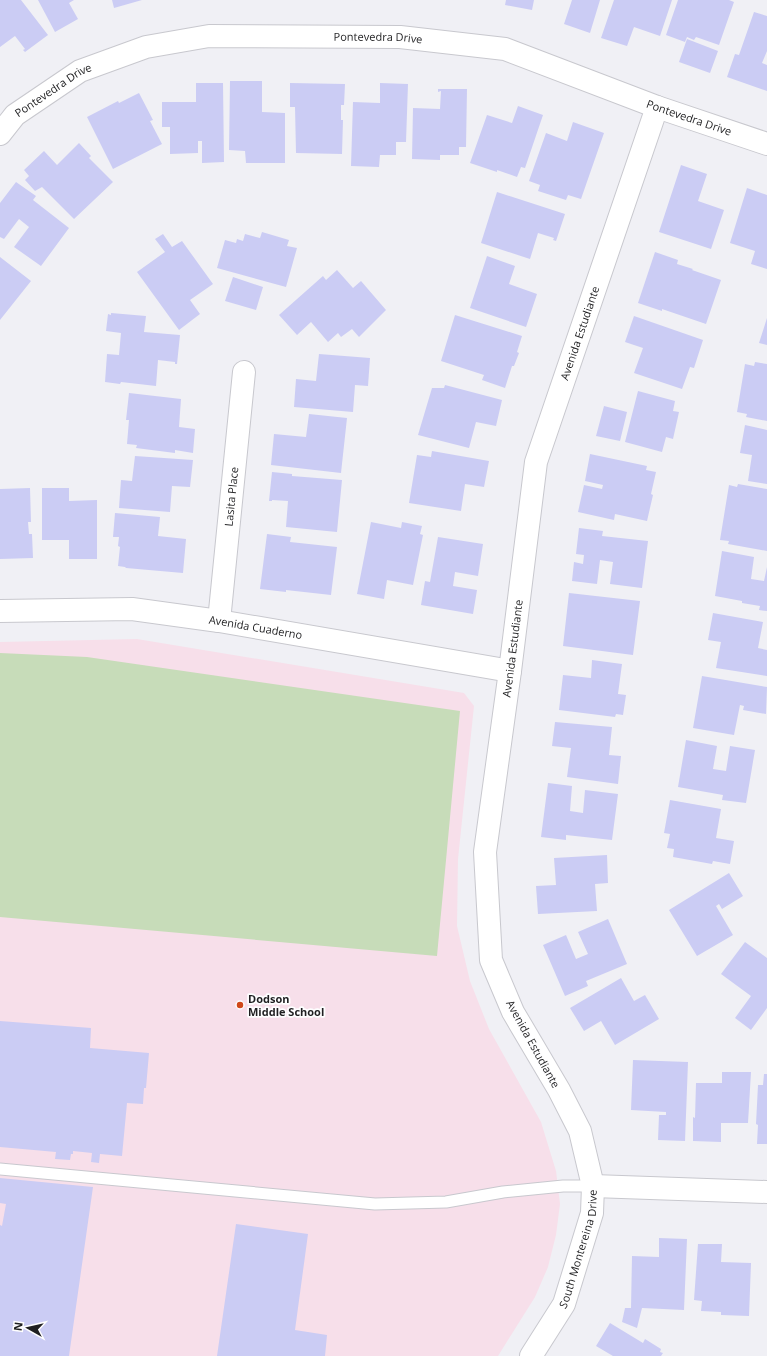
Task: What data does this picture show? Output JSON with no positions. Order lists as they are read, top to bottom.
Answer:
{
  "streets": {
    "street": [
      "Pontevedra Drive",
      "Avenida Estudiante",
      "Lasita Place",
      "Avenida Cuaderno",
      "South Montereina Drive"
    ]
  },
  "crossings": [
    ["Pontevedra Drive", "Avenida Estudiante"],
    ["Avenida Estudiante", "Avenida Cuaderno"],
    ["Avenida Estudiante", "South Montereina Drive"],
    ["Lasita Place", "Avenida Cuaderno"]
  ],
  "places": ["Dodson Middle School"],
  "north": "left"
}
